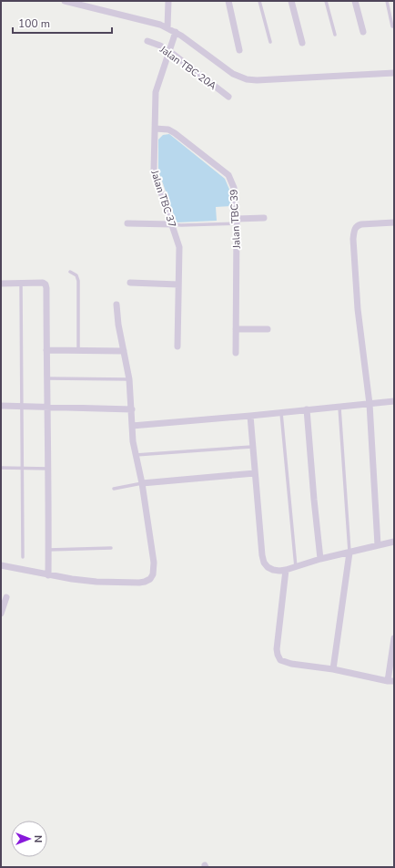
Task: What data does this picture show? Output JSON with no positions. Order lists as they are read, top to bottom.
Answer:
{
  "streets": {
    "street": ["Jalan TBC 20A", "Jalan TBC 37", "Jalan TBC 39"]
  },
  "crossings": [
    ["Jalan TBC 20A", "Jalan TBC 37"],
    ["Jalan TBC 37", "Jalan TBC 39"]
  ],
  "scale_bar": "100 m",
  "north": "right"
}
